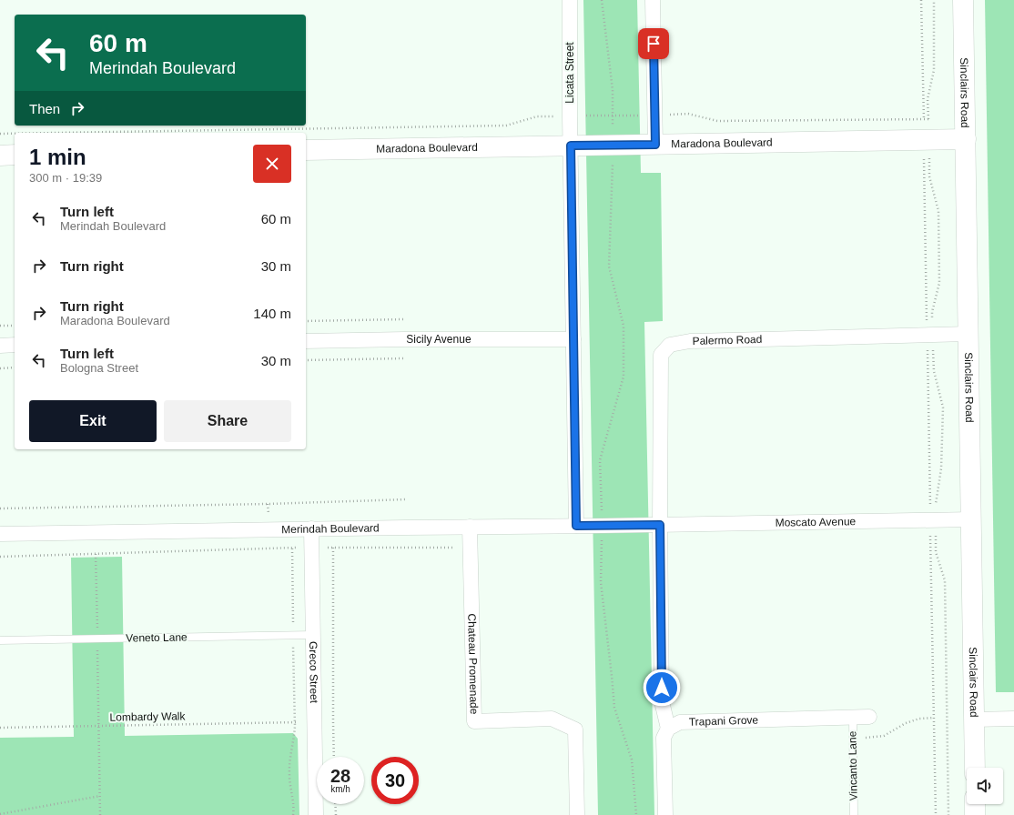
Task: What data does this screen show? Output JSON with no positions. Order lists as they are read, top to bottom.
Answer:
{
  "streets": {
    "street": [
      "Licata Street",
      "Sinclairs Road",
      "Maradona Boulevard",
      "Sicily Avenue",
      "Palermo Road",
      "Moscato Avenue",
      "Merindah Boulevard",
      "Chateau Promenade",
      "Greco Street",
      "Trapani Grove"
    ],
    "lane": ["Veneto Lane", "Vincanto Lane"],
    "path": ["Lombardy Walk"]
  },
  "crossings": [
    ["Licata Street", "Maradona Boulevard"],
    ["Licata Street", "Sicily Avenue"],
    ["Licata Street", "Merindah Boulevard"],
    ["Sinclairs Road", "Maradona Boulevard"],
    ["Sinclairs Road", "Palermo Road"],
    ["Sinclairs Road", "Moscato Avenue"],
    ["Palermo Road", "Moscato Avenue"],
    ["Palermo Road", "Merindah Boulevard"],
    ["Palermo Road", "Trapani Grove"],
    ["Moscato Avenue", "Merindah Boulevard"],
    ["Merindah Boulevard", "Chateau Promenade"],
    ["Merindah Boulevard", "Greco Street"],
    ["Veneto Lane", "Greco Street"],
    ["Trapani Grove", "Vincanto Lane"]
  ],
  "page": {
    "turn": ["60 m", "Merindah Boulevard"],
    "then": "Then",
    "heading": ["1 min", "300 m · 19:39"],
    "list": [
      {
        "name": "Turn left",
        "note": "Merindah Boulevard",
        "value": "60 m"
      },
      {
        "name": "Turn right",
        "value": "30 m"
      },
      {
        "name": "Turn right",
        "note": "Maradona Boulevard",
        "value": "140 m"
      },
      {
        "name": "Turn left",
        "note": "Bologna Street",
        "value": "30 m"
      }
    ],
    "buttons": ["Exit", "Share"],
    "speed": "28 km/h",
    "limit": "30"
  }
}
